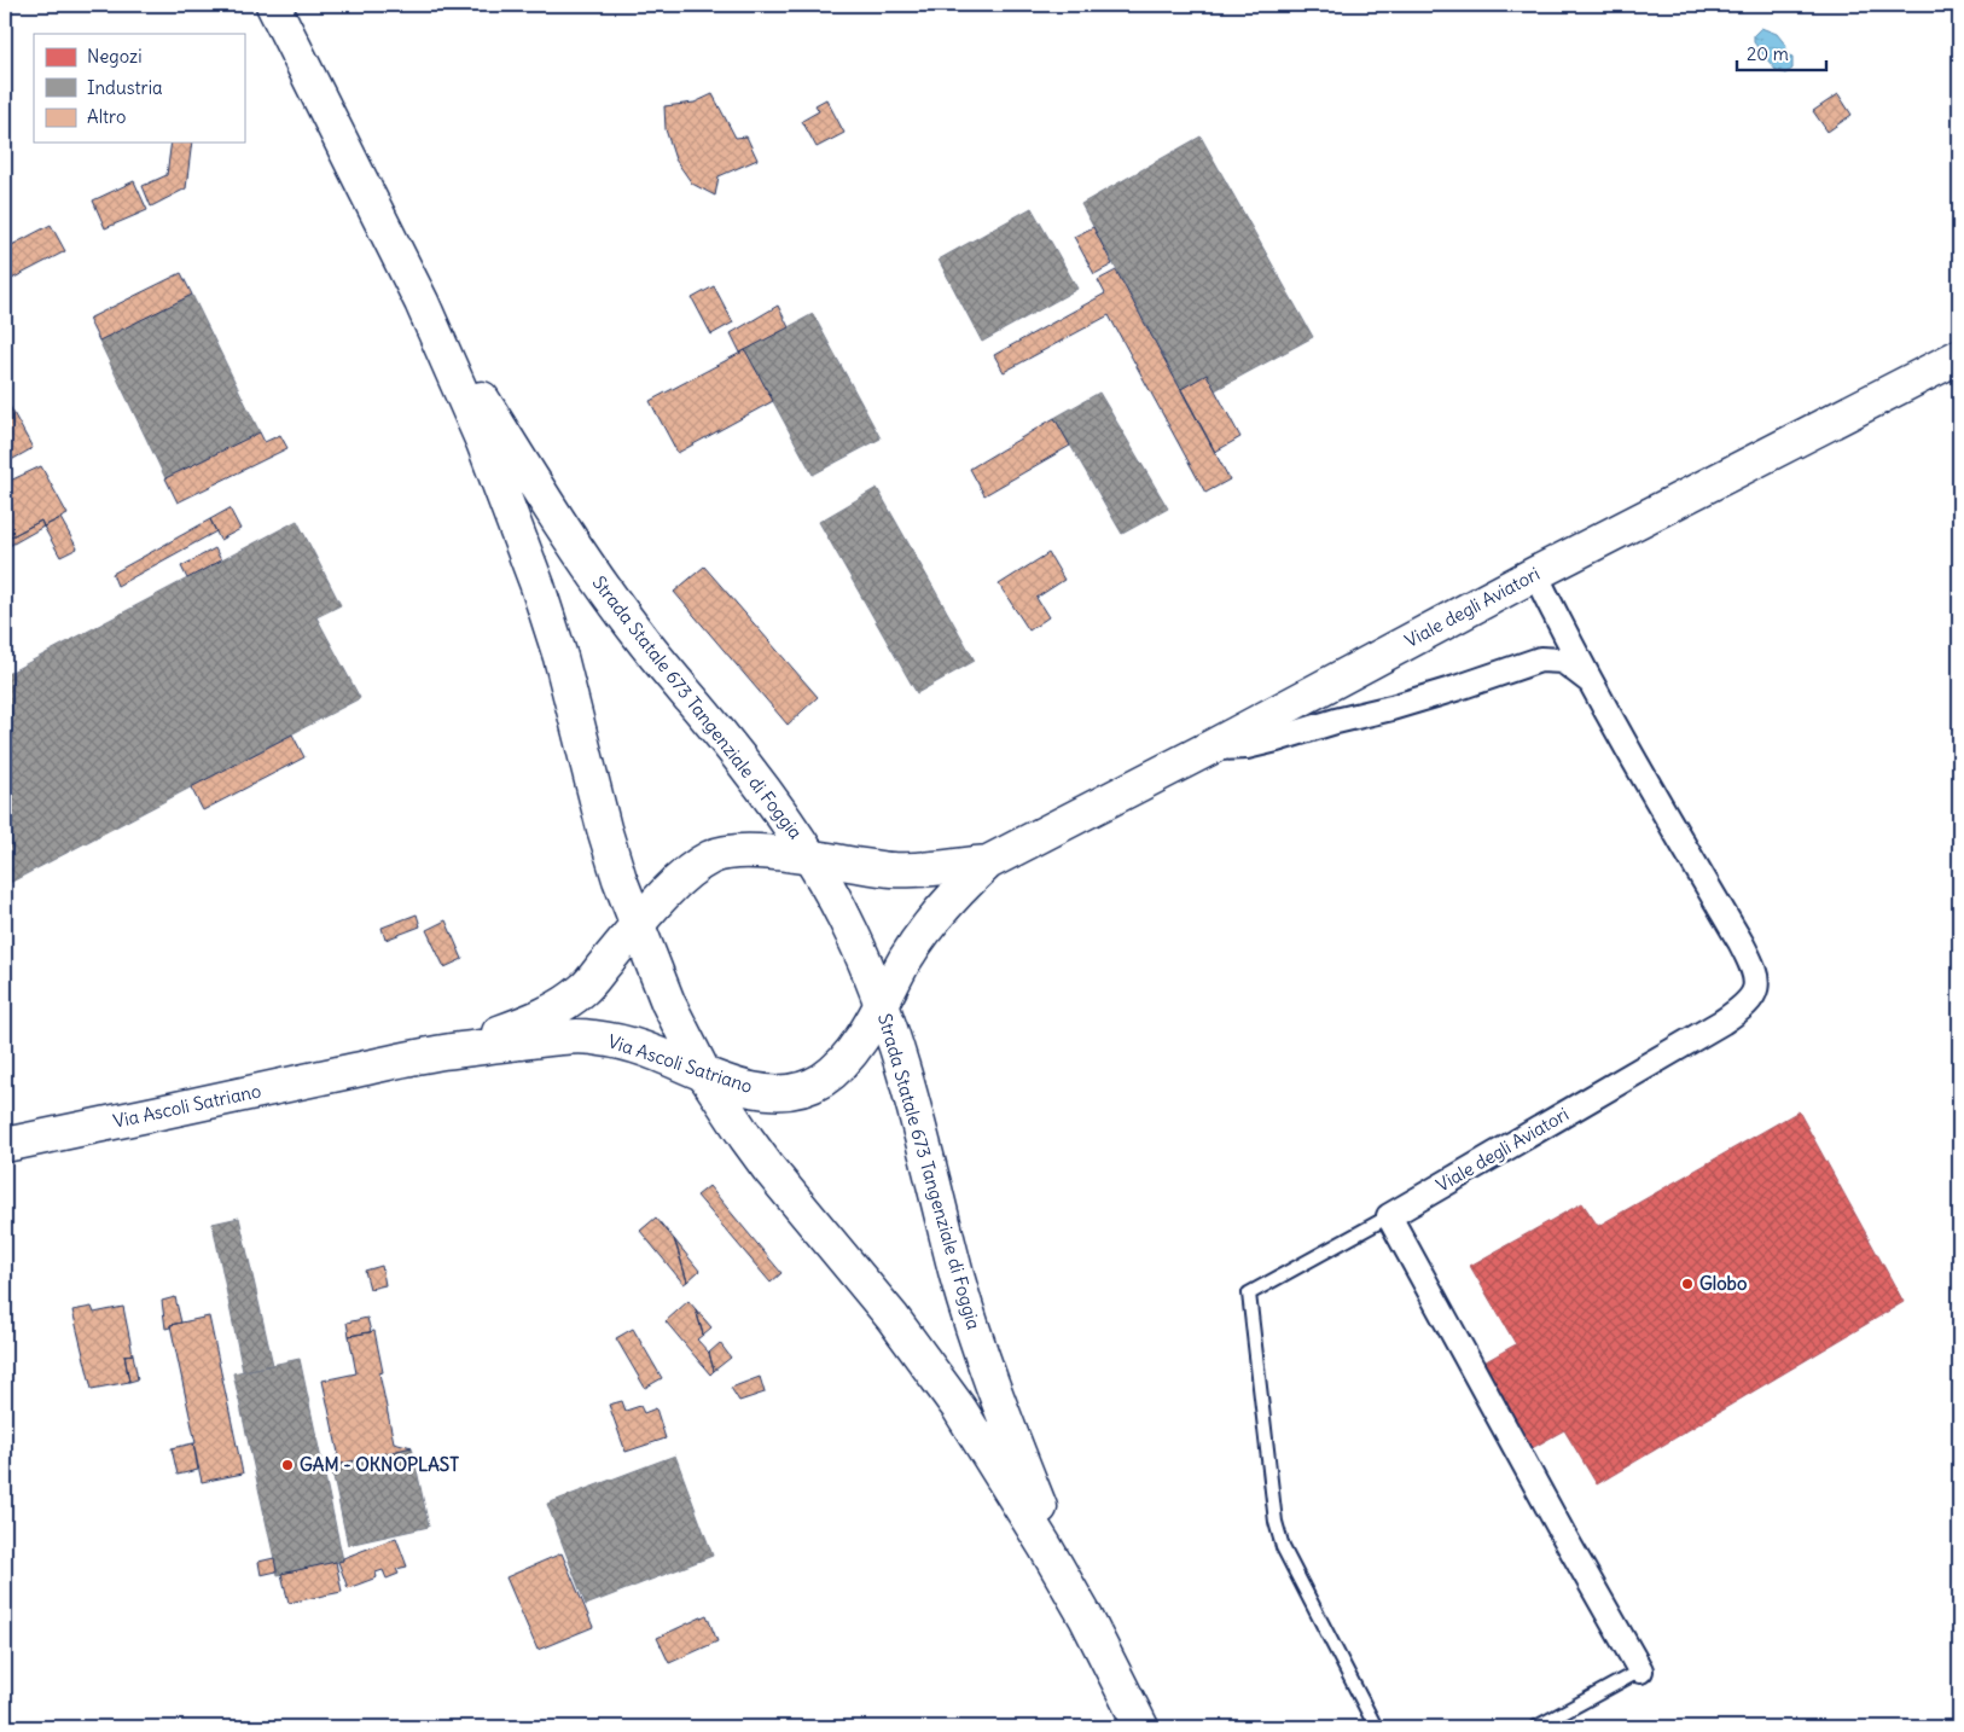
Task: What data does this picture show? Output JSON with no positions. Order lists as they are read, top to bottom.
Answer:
{
  "streets": {
    "main road": ["Viale degli Aviatori", "Strada Statale 673 Tangenziale di Foggia", "Via Ascoli Satriano"]
  },
  "crossings": [
    ["Viale degli Aviatori", "Strada Statale 673 Tangenziale di Foggia"],
    ["Viale degli Aviatori", "Via Ascoli Satriano"],
    ["Strada Statale 673 Tangenziale di Foggia", "Via Ascoli Satriano"]
  ],
  "places": ["Globo", "GAM - OKNOPLAST"],
  "legend": ["Negozi", "Industria", "Altro"],
  "scale_bar": "20 m"
}
